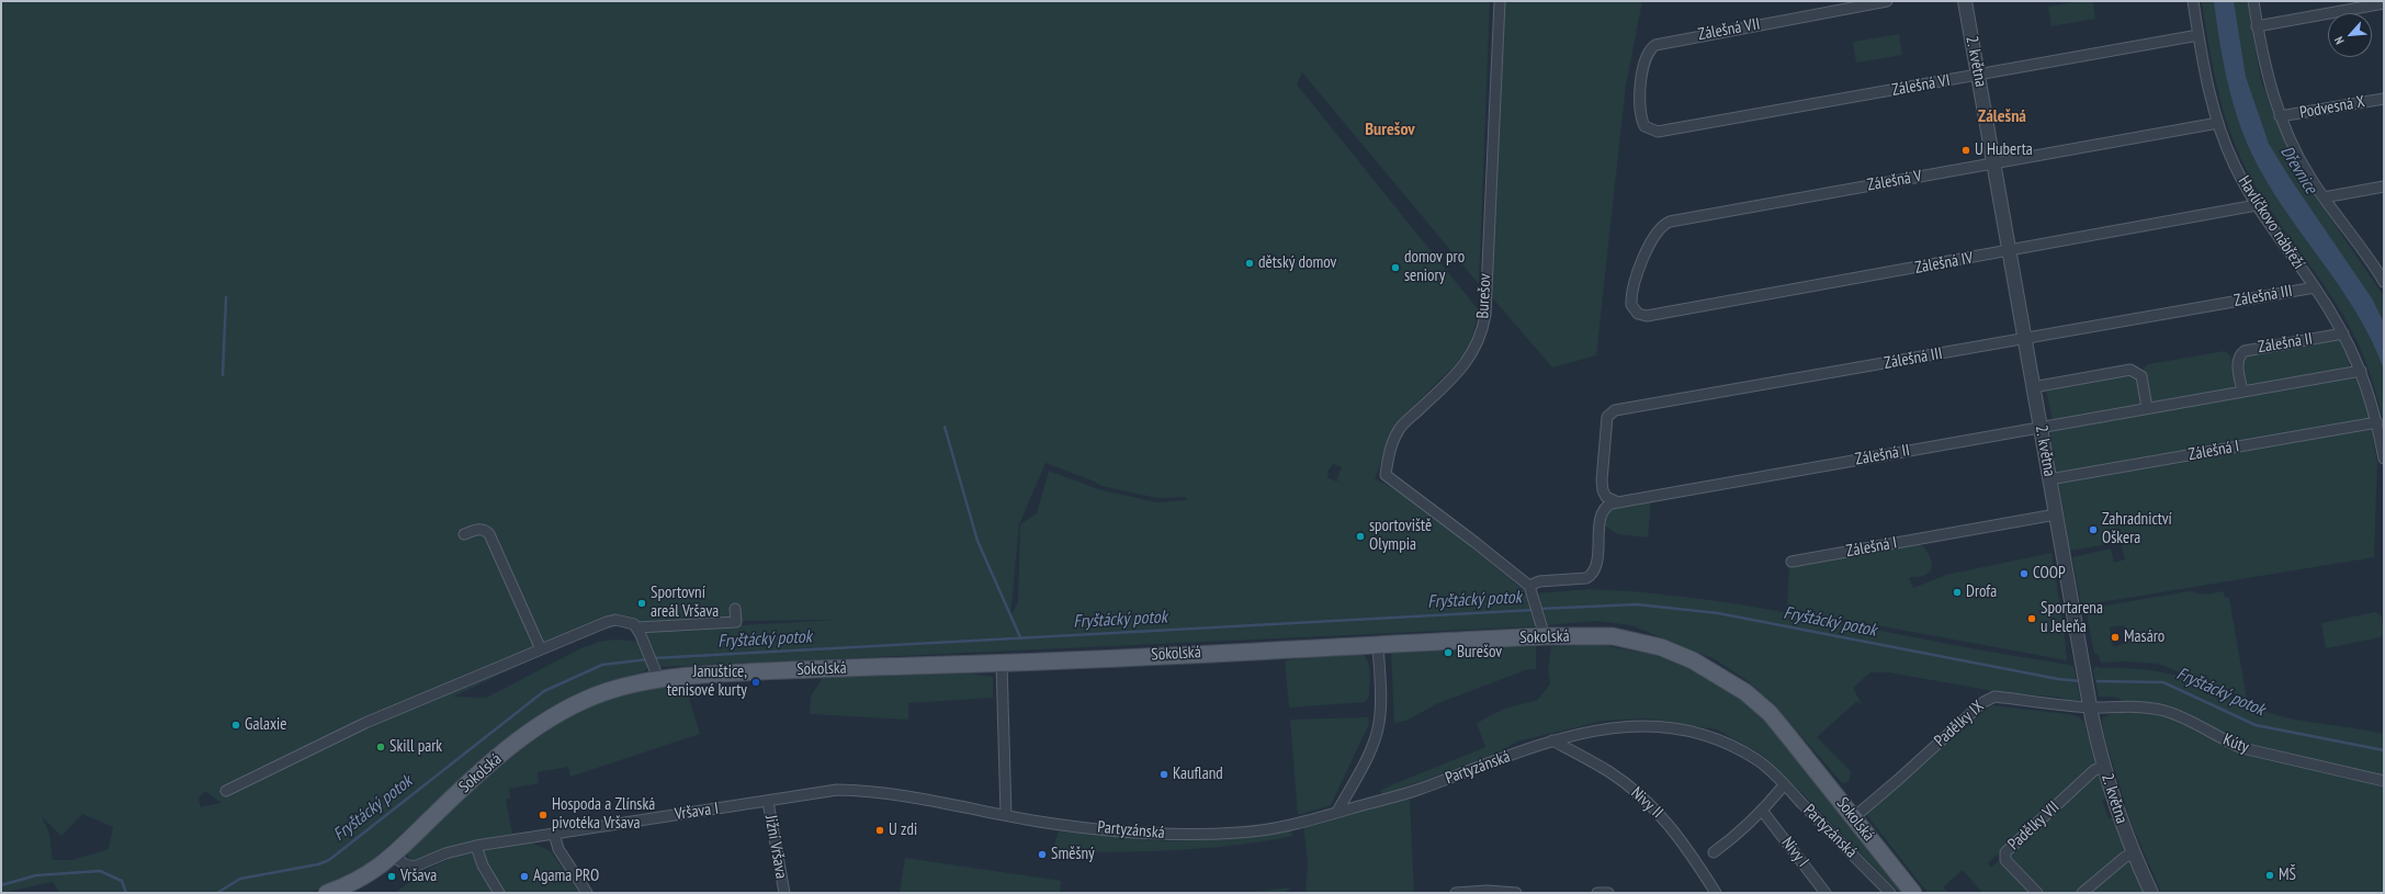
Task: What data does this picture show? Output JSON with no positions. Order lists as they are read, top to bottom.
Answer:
{
  "streets": {
    "main road": ["Sokolská"],
    "street": [
      "Zálešná VII",
      "2. května",
      "Zálešná VI",
      "Podvesná X",
      "Zálešná V",
      "Havlíčkovo nábřeží",
      "Zálešná IV",
      "Burešov",
      "Zálešná III",
      "Zálešná II",
      "Zálešná I",
      "Padělky IX",
      "Kúty",
      "Partyzánská",
      "Nivy II",
      "Vršava I",
      "Padělky VII",
      "Jižní Vršava",
      "Nivy I"
    ]
  },
  "crossings": [
    ["Zálešná VII", "Zálešná VI"],
    ["2. května", "Zálešná VI"],
    ["2. května", "Zálešná V"],
    ["2. května", "Zálešná IV"],
    ["2. května", "Zálešná III"],
    ["2. května", "Zálešná II"],
    ["2. května", "Zálešná I"],
    ["2. května", "Padělky IX"],
    ["2. května", "Kúty"],
    ["2. května", "Padělky VII"],
    ["Zálešná VI", "Havlíčkovo nábřeží"],
    ["Zálešná V", "Havlíčkovo nábřeží"],
    ["Zálešná V", "Zálešná IV"],
    ["Havlíčkovo nábřeží", "Zálešná IV"],
    ["Havlíčkovo nábřeží", "Zálešná III"],
    ["Havlíčkovo nábřeží", "Zálešná II"],
    ["Havlíčkovo nábřeží", "Zálešná I"],
    ["Zálešná III", "Zálešná II"],
    ["Sokolská", "Padělky IX"],
    ["Sokolská", "Vršava I"],
    ["Padělky IX", "Kúty"],
    ["Partyzánská", "Nivy II"],
    ["Partyzánská", "Vršava I"],
    ["Vršava I", "Jižní Vršava"]
  ],
  "districts": ["Zálešná", "Burešov"],
  "water": ["Dřevnice", "Fryštácký potok"],
  "places": [
    "U Huberta",
    "dětský domov",
    "domov pro seniory",
    "Zahradnictví Oškera",
    "sportoviště Olympia",
    "COOP",
    "Drofa",
    "Sportovní areál Vršava",
    "Sportarena u Jeleňa",
    "Masáro",
    "Burešov",
    "Januštice, tenisové kurty",
    "Galaxie",
    "Skill park",
    "Kaufland",
    "Hospoda a Zlínská pivotéka Vršava",
    "U zdi",
    "Směšný",
    "MŠ",
    "Vršava",
    "Agama PRO"
  ],
  "north": "bottom left"
}
